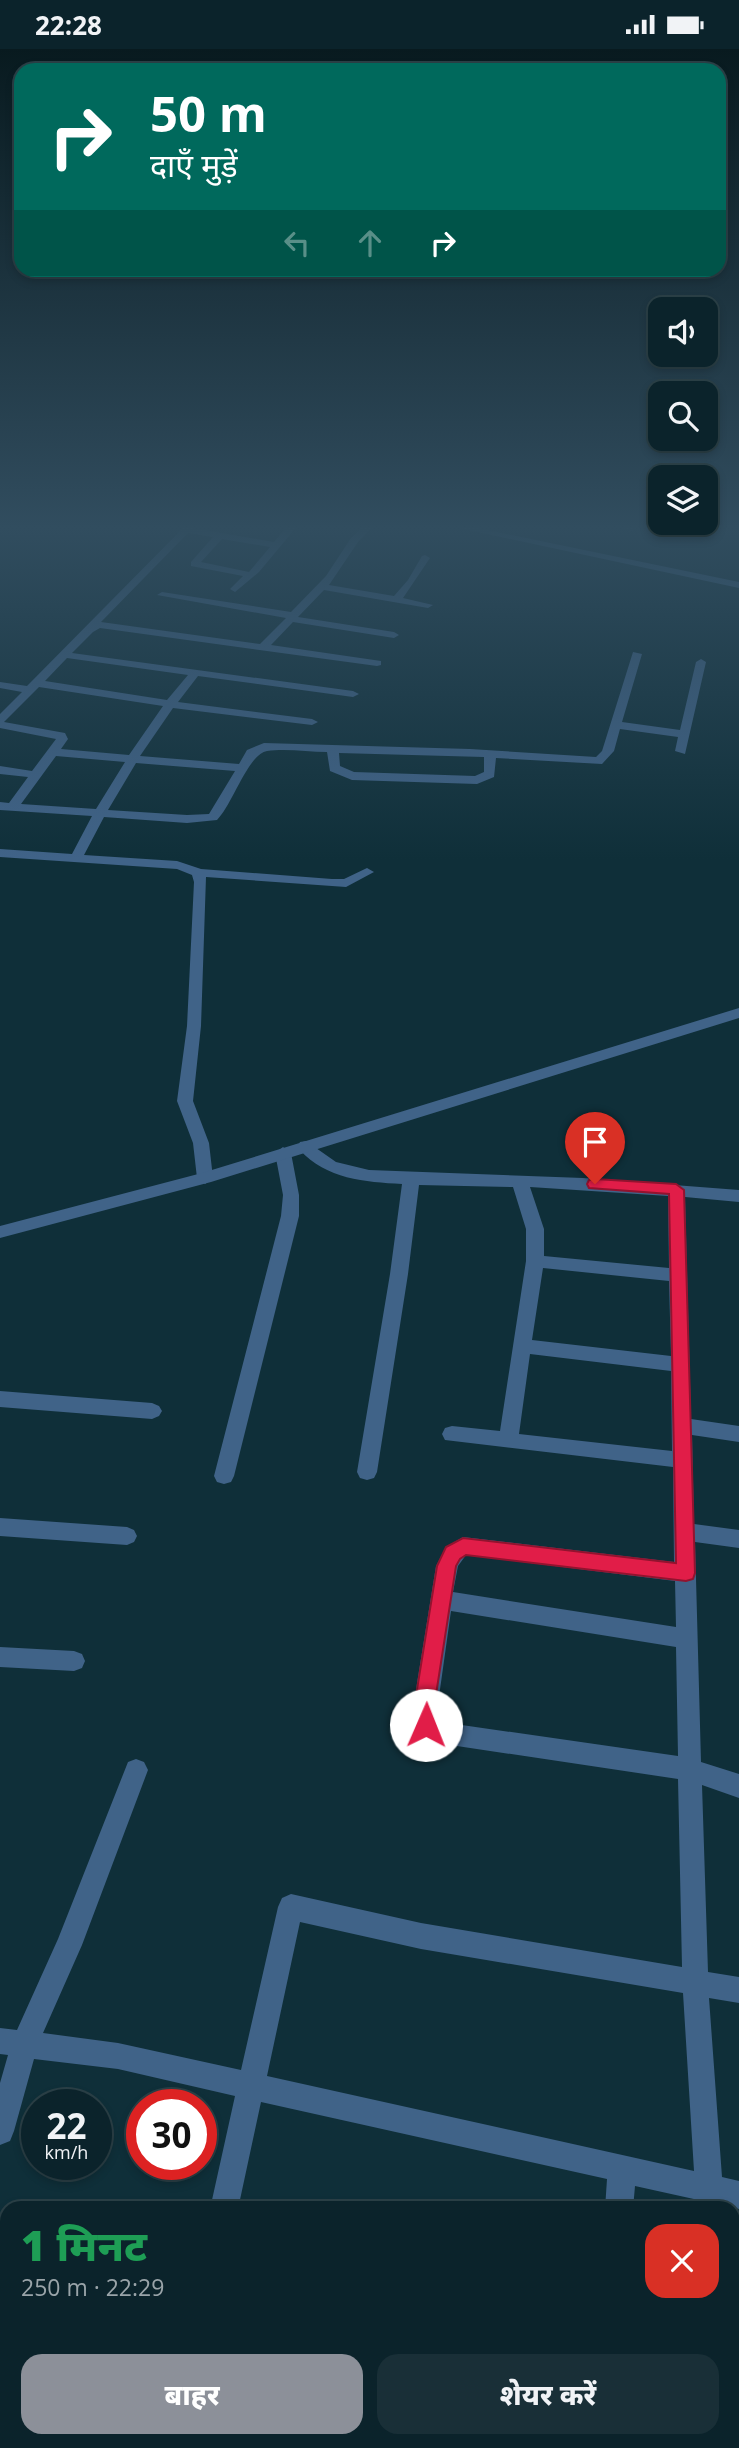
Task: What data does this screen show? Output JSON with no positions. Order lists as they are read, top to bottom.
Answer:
{
  "page": {
    "status": "22:28",
    "turn": ["50 m", "दाएँ मुड़ें"],
    "speed": "22 km/h",
    "limit": "30",
    "heading": ["1 मिनट", "250 m · 22:29"],
    "buttons": ["बाहर", "शेयर करें"]
  }
}
